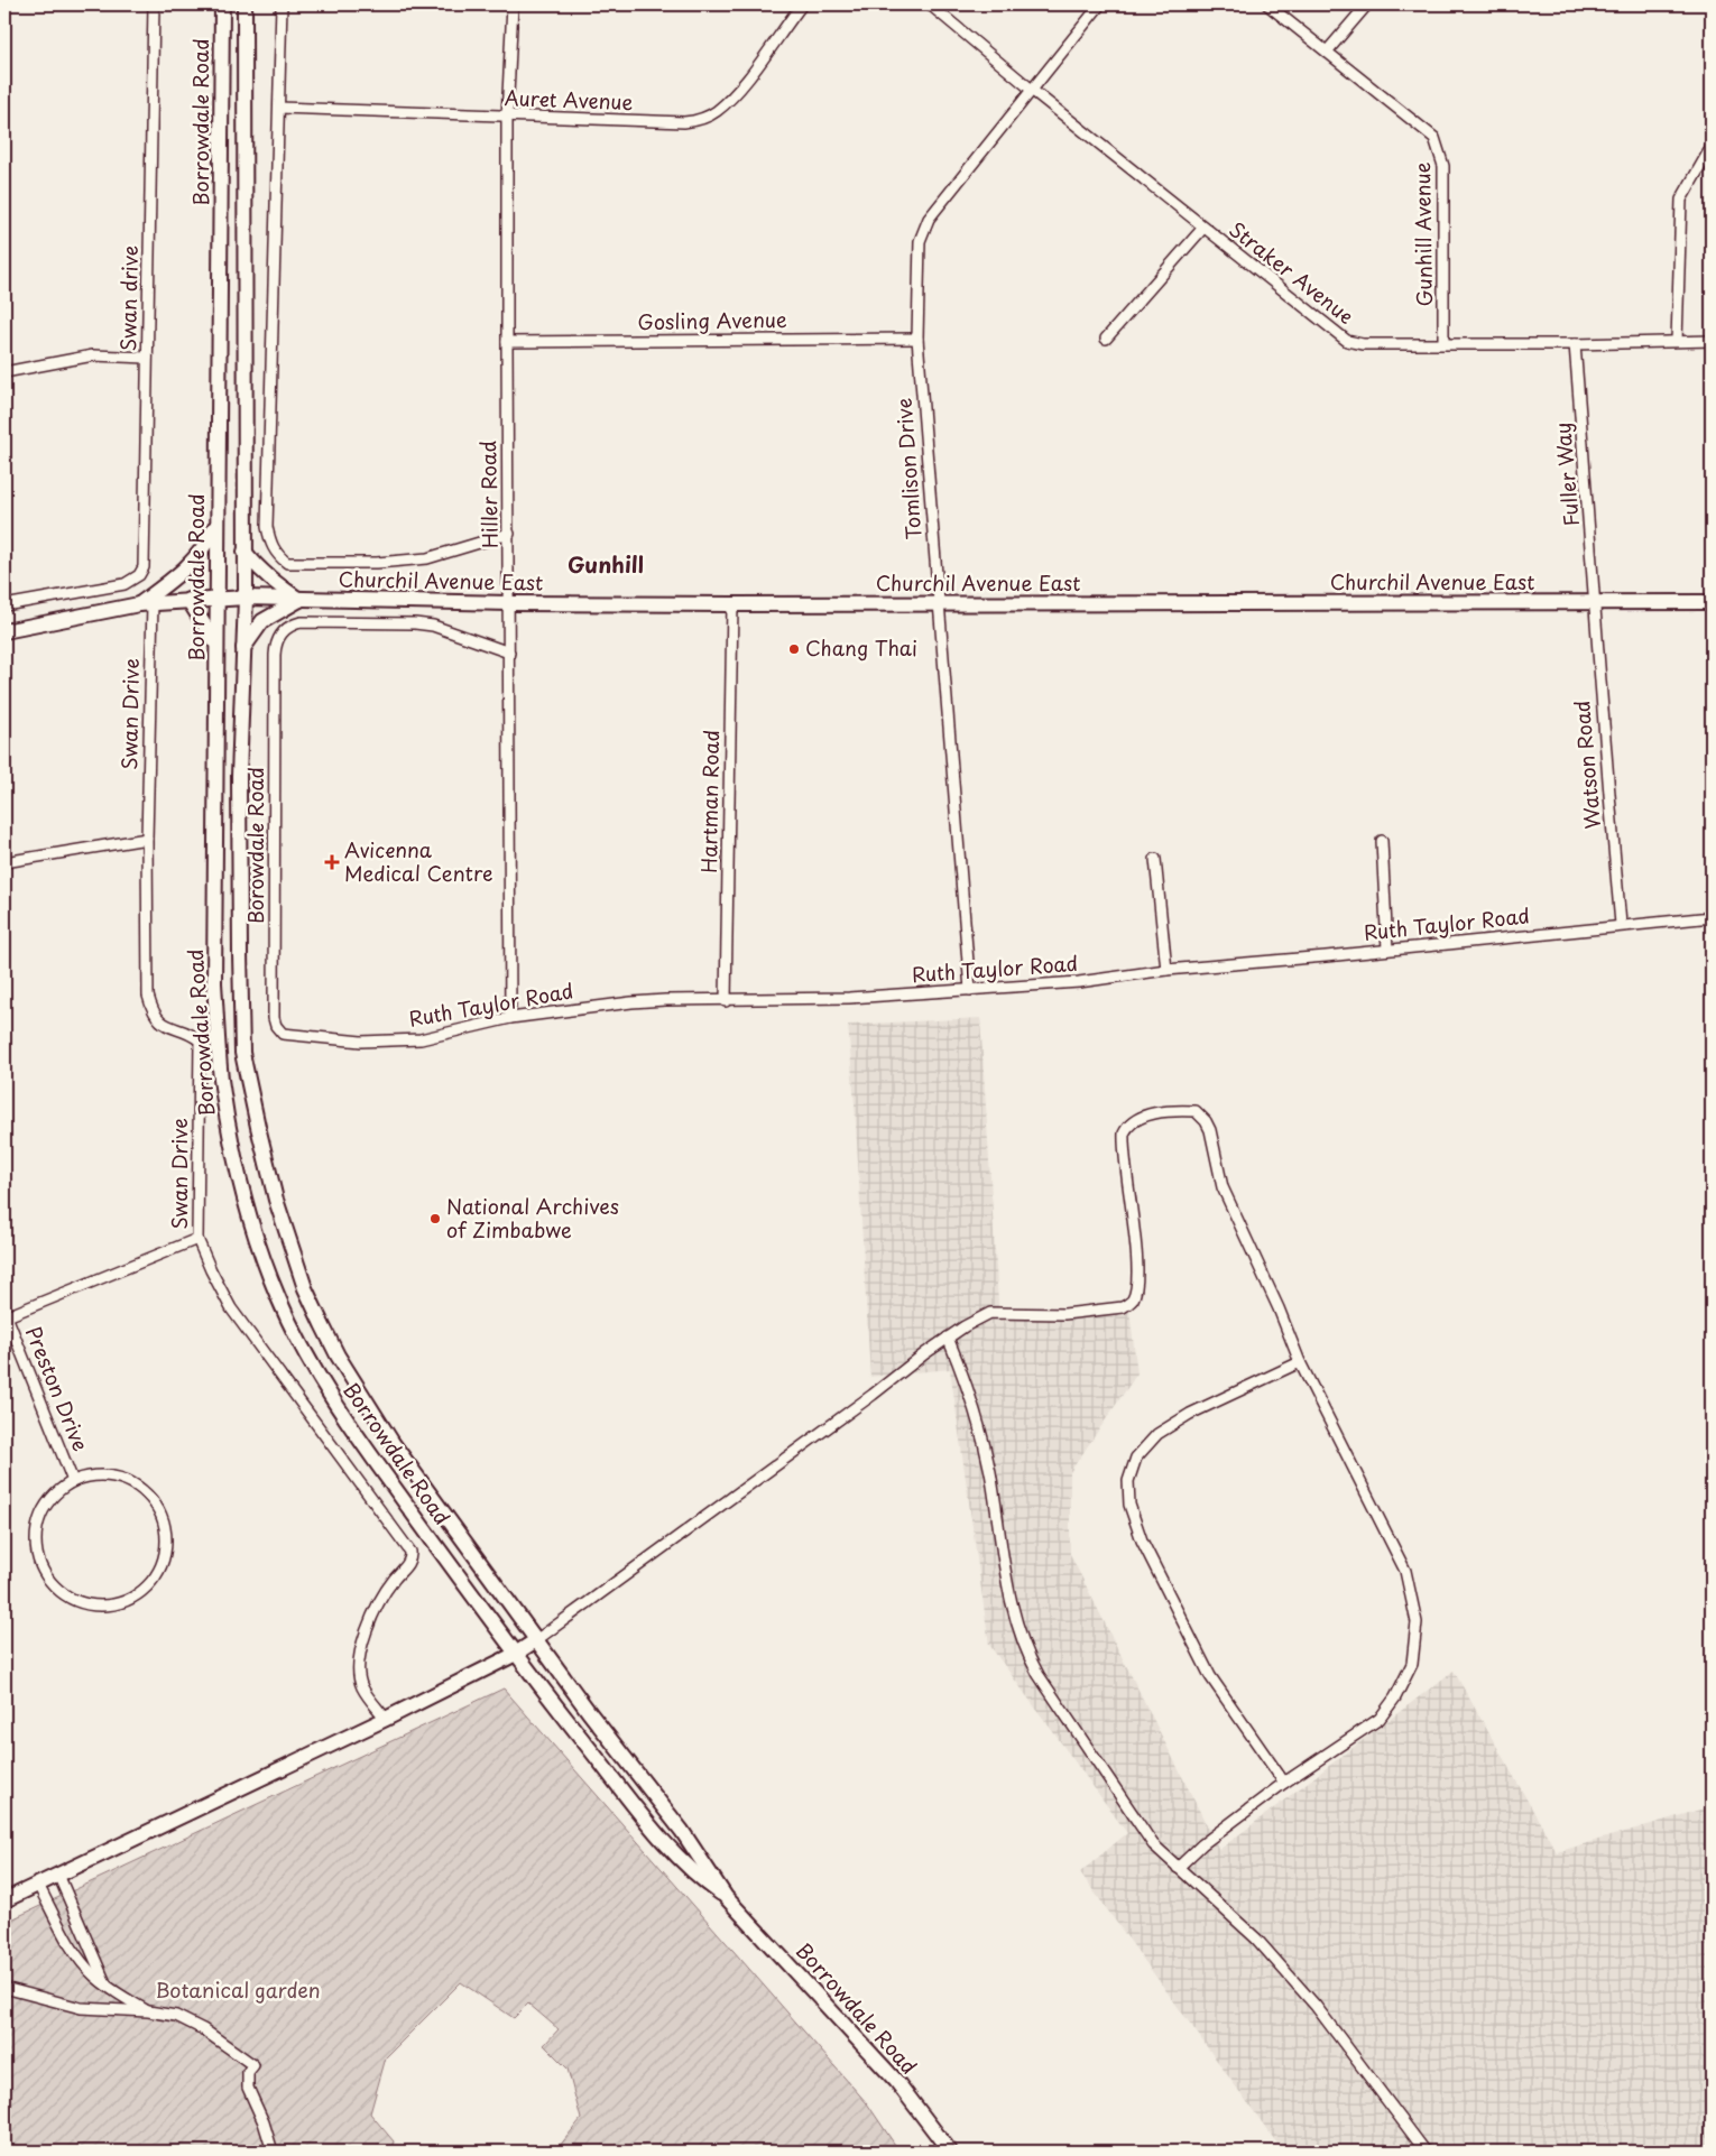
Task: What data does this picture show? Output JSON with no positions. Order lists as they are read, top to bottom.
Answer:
{
  "streets": {
    "main road": ["Borrowdale Road", "Churchil Avenue East"],
    "street": [
      "Auret Avenue",
      "Gunhill Avenue",
      "Straker Avenue",
      "Swan drive",
      "Gosling Avenue",
      "Tomlison Drive",
      "Fuller Way",
      "Hiller Road",
      "Swan Drive",
      "Watson Road",
      "Hartman Road",
      "Borowdale Road",
      "Ruth Taylor Road",
      "Preston Drive"
    ]
  },
  "crossings": [
    ["Auret Avenue", "Hiller Road"],
    ["Auret Avenue", "Churchil Avenue East"],
    ["Borrowdale Road", "Churchil Avenue East"],
    ["Gunhill Avenue", "Straker Avenue"],
    ["Straker Avenue", "Tomlison Drive"],
    ["Straker Avenue", "Fuller Way"],
    ["Gosling Avenue", "Tomlison Drive"],
    ["Gosling Avenue", "Hiller Road"],
    ["Tomlison Drive", "Churchil Avenue East"],
    ["Tomlison Drive", "Ruth Taylor Road"],
    ["Fuller Way", "Churchil Avenue East"],
    ["Fuller Way", "Watson Road"],
    ["Hiller Road", "Churchil Avenue East"],
    ["Hiller Road", "Ruth Taylor Road"],
    ["Churchil Avenue East", "Swan Drive"],
    ["Churchil Avenue East", "Watson Road"],
    ["Churchil Avenue East", "Hartman Road"],
    ["Churchil Avenue East", "Borowdale Road"],
    ["Watson Road", "Ruth Taylor Road"],
    ["Hartman Road", "Ruth Taylor Road"],
    ["Borowdale Road", "Ruth Taylor Road"]
  ],
  "districts": ["Gunhill"],
  "parks": ["Botanical garden"],
  "places": {
    "other": ["Chang Thai", "National Archives of Zimbabwe"],
    "health": ["Avicenna Medical Centre"]
  }
}
